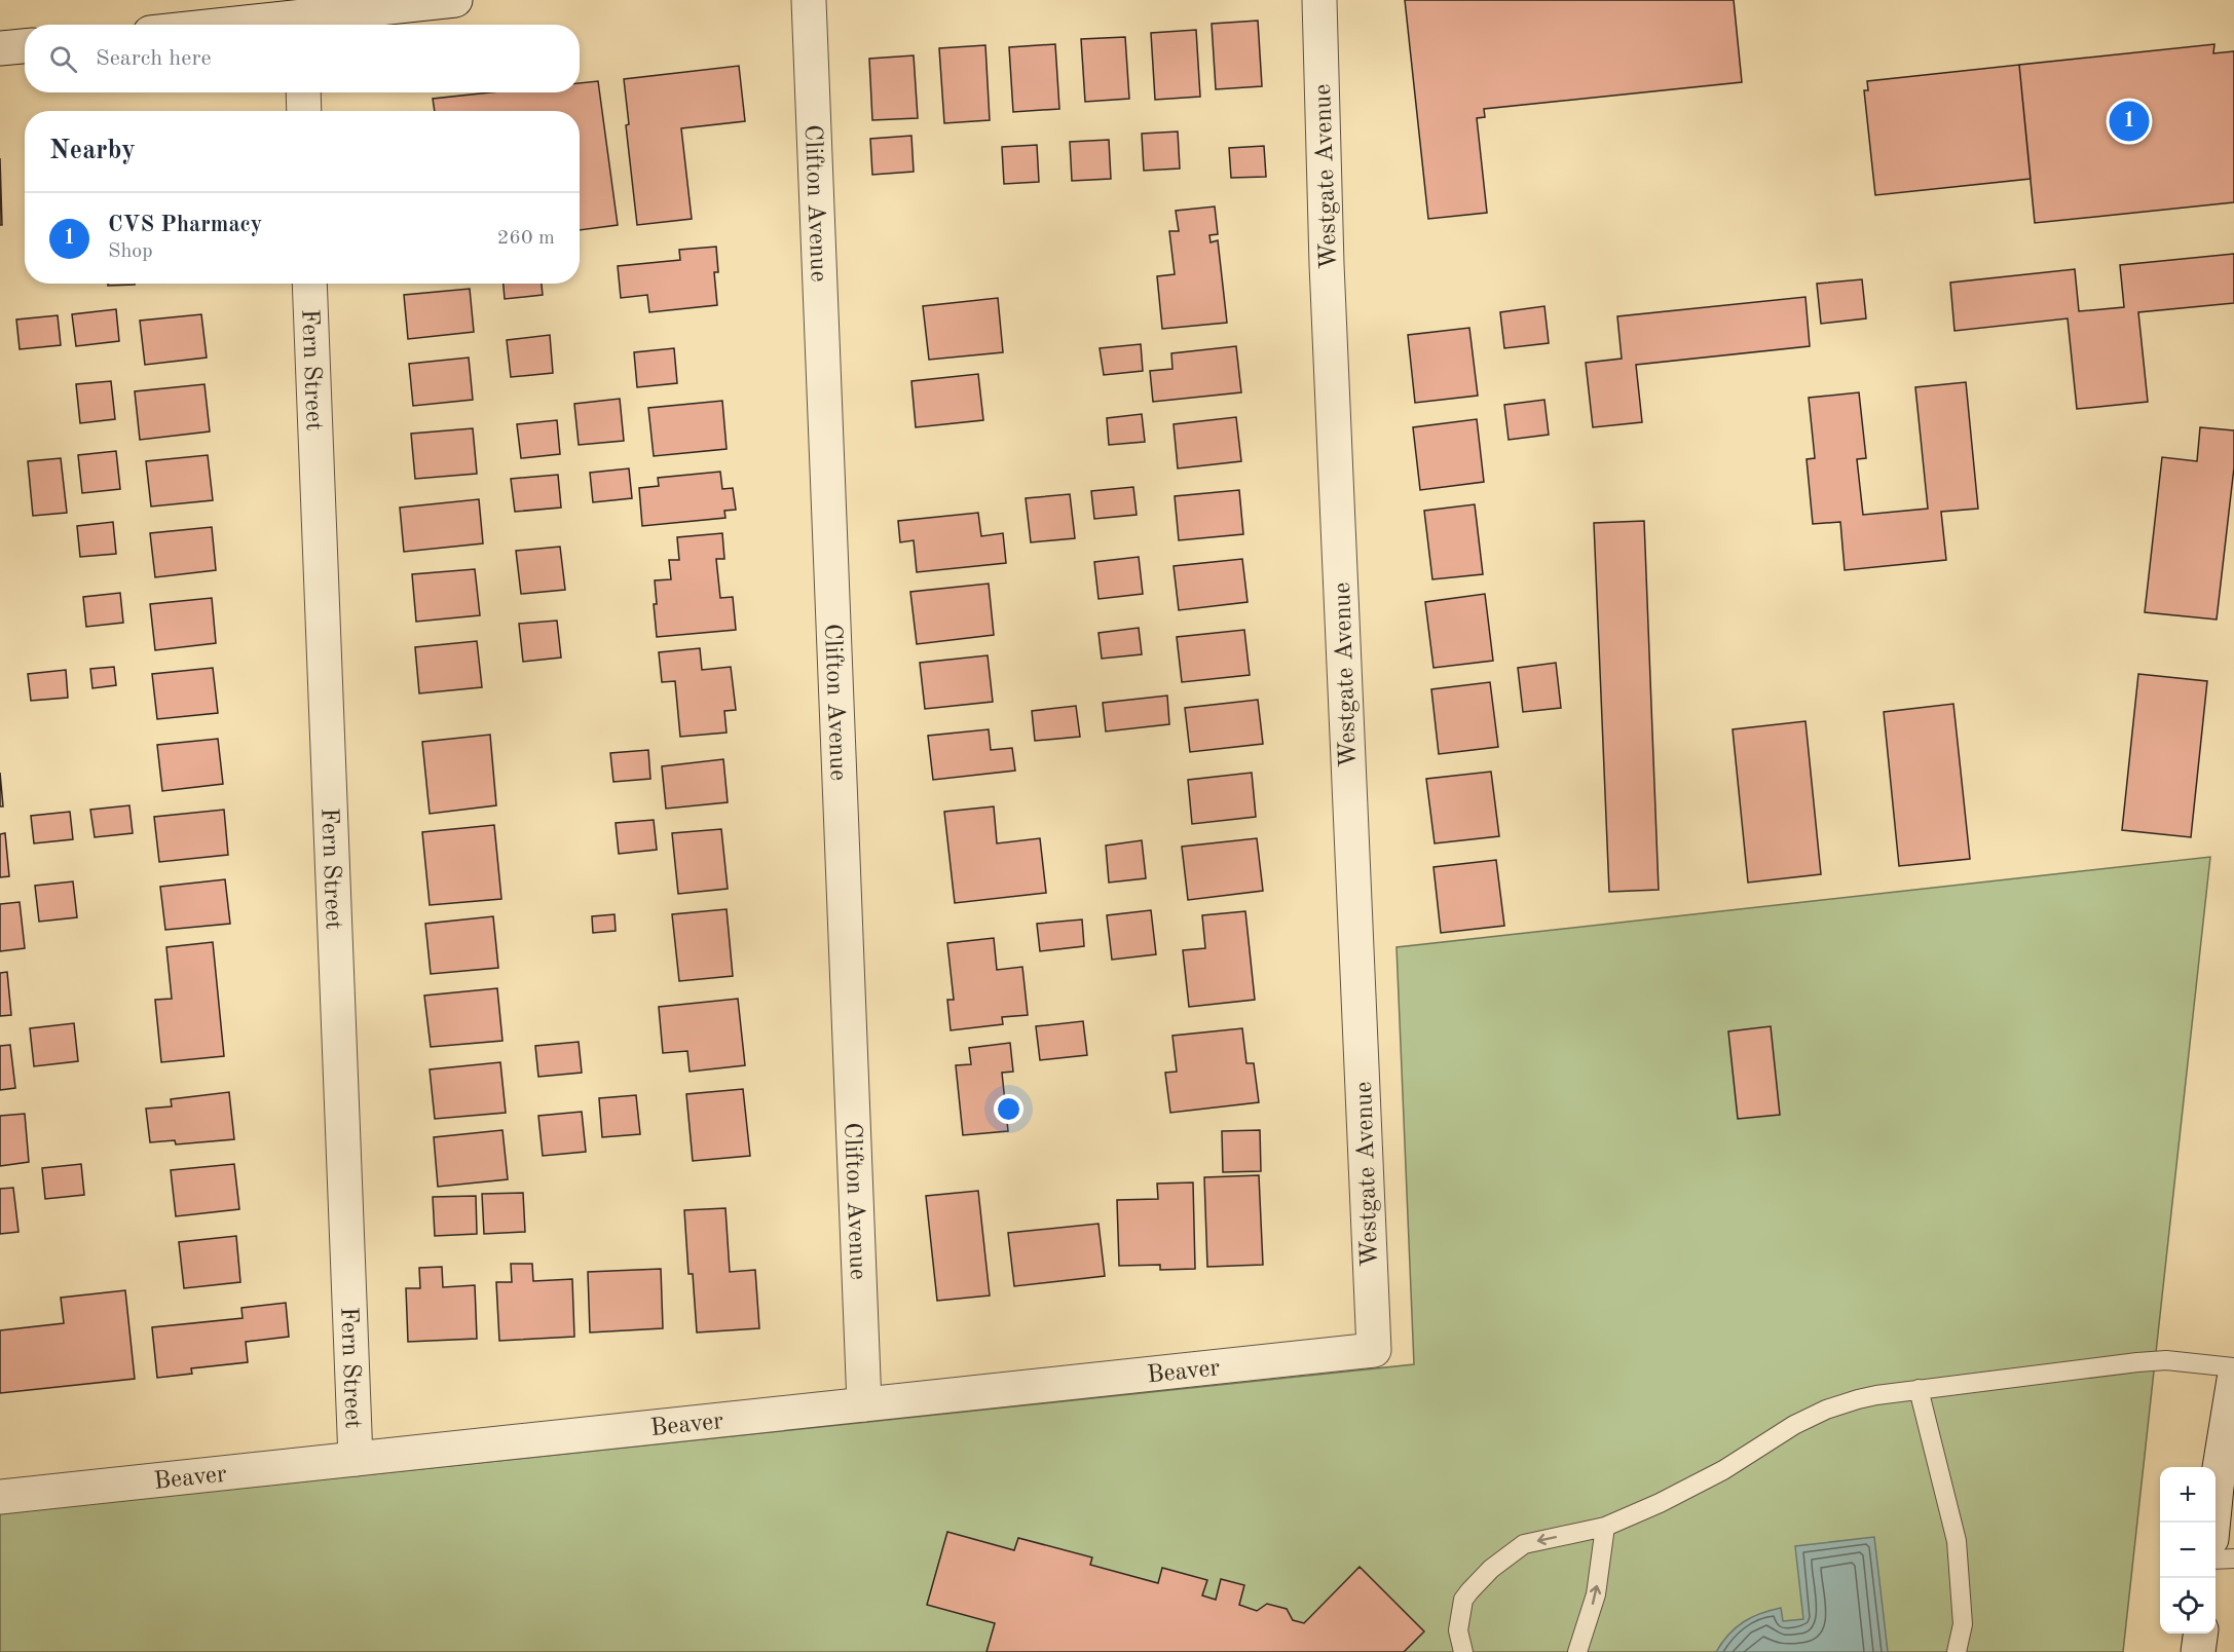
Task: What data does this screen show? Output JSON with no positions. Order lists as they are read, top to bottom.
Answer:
{
  "streets": {
    "street": [
      "Westgate Avenue",
      "Clifton Avenue",
      "Fern Street",
      "Beaver"
    ]
  },
  "crossings": [
    ["Westgate Avenue", "Beaver"],
    ["Clifton Avenue", "Beaver"],
    ["Fern Street", "Beaver"]
  ],
  "page": {
    "search": "Search here",
    "pins": "1",
    "heading": "Nearby",
    "list": [
      {
        "mark": "1",
        "name": "CVS Pharmacy",
        "note": "Shop",
        "value": "260 m"
      }
    ],
    "map_buttons": ["+", "−"]
  }
}
